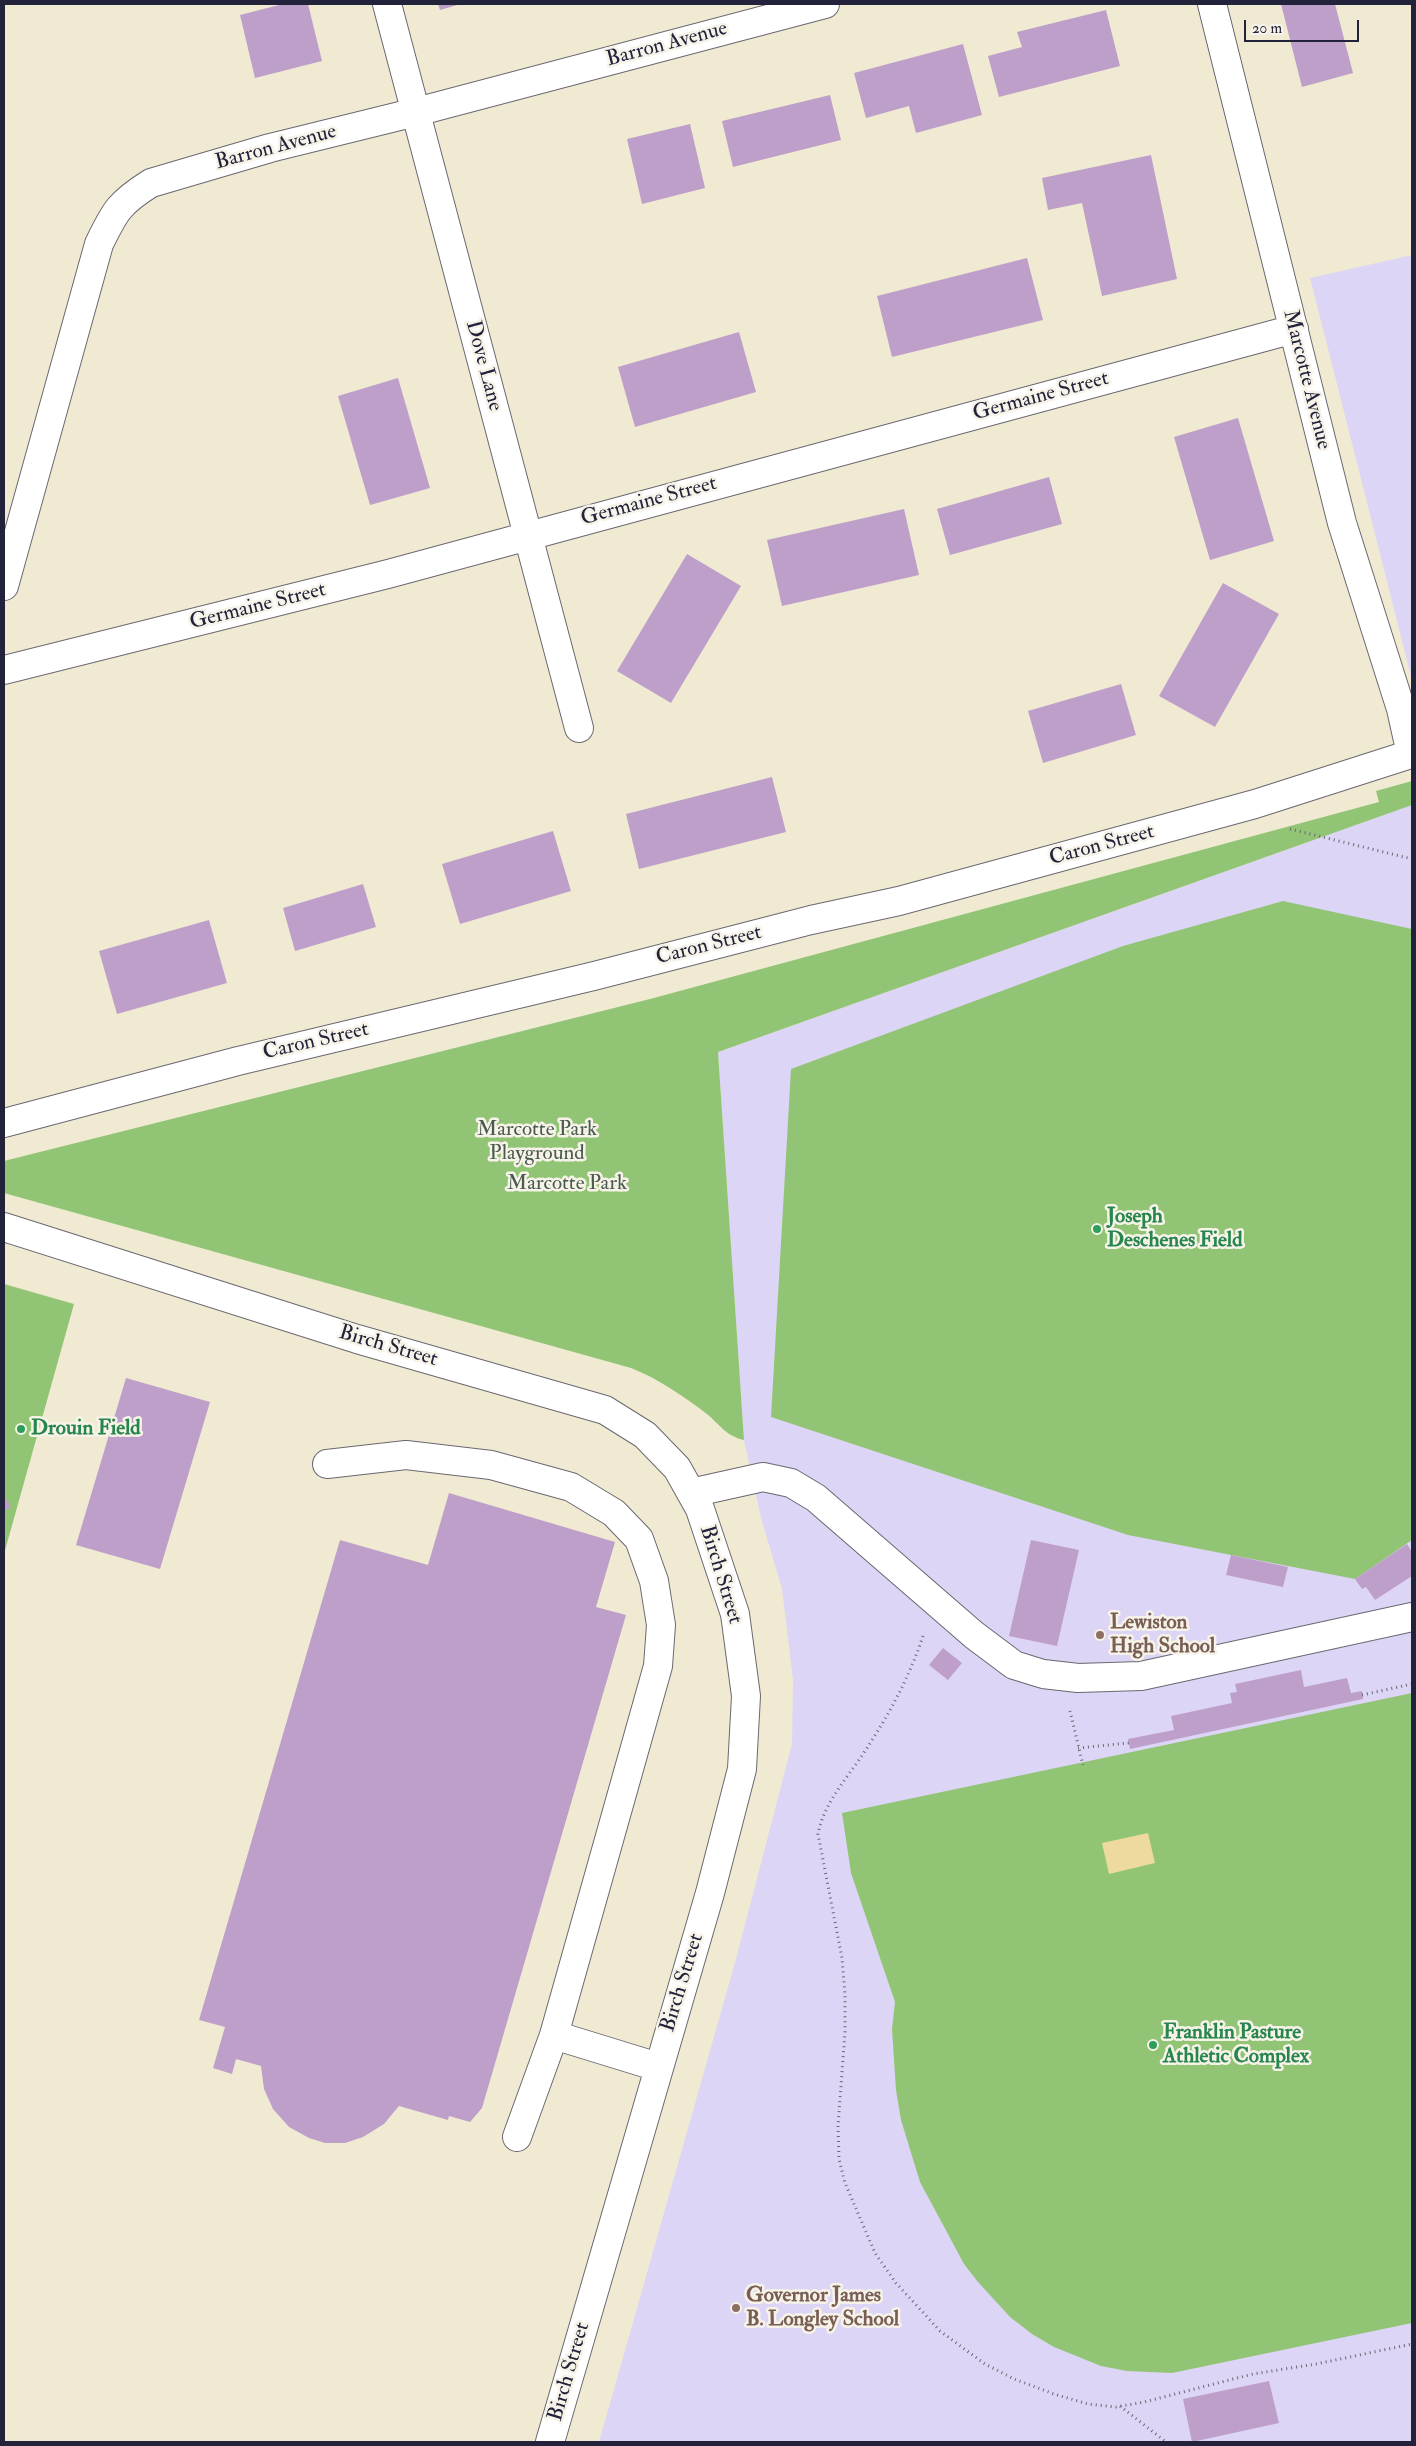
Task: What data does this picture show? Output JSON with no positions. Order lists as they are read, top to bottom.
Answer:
{
  "streets": {
    "street": [
      "Barron Avenue",
      "Dove Lane",
      "Marcotte Avenue",
      "Germaine Street",
      "Caron Street",
      "Birch Street"
    ]
  },
  "crossings": [
    ["Barron Avenue", "Dove Lane"],
    ["Dove Lane", "Germaine Street"],
    ["Marcotte Avenue", "Germaine Street"],
    ["Marcotte Avenue", "Caron Street"]
  ],
  "parks": ["Marcotte Park Playground", "Marcotte Park"],
  "places": [
    "Joseph Deschenes Field",
    "Drouin Field",
    "Lewiston High School",
    "Franklin Pasture Athletic Complex",
    "Governor James B. Longley School"
  ],
  "scale_bar": "20 m"
}
